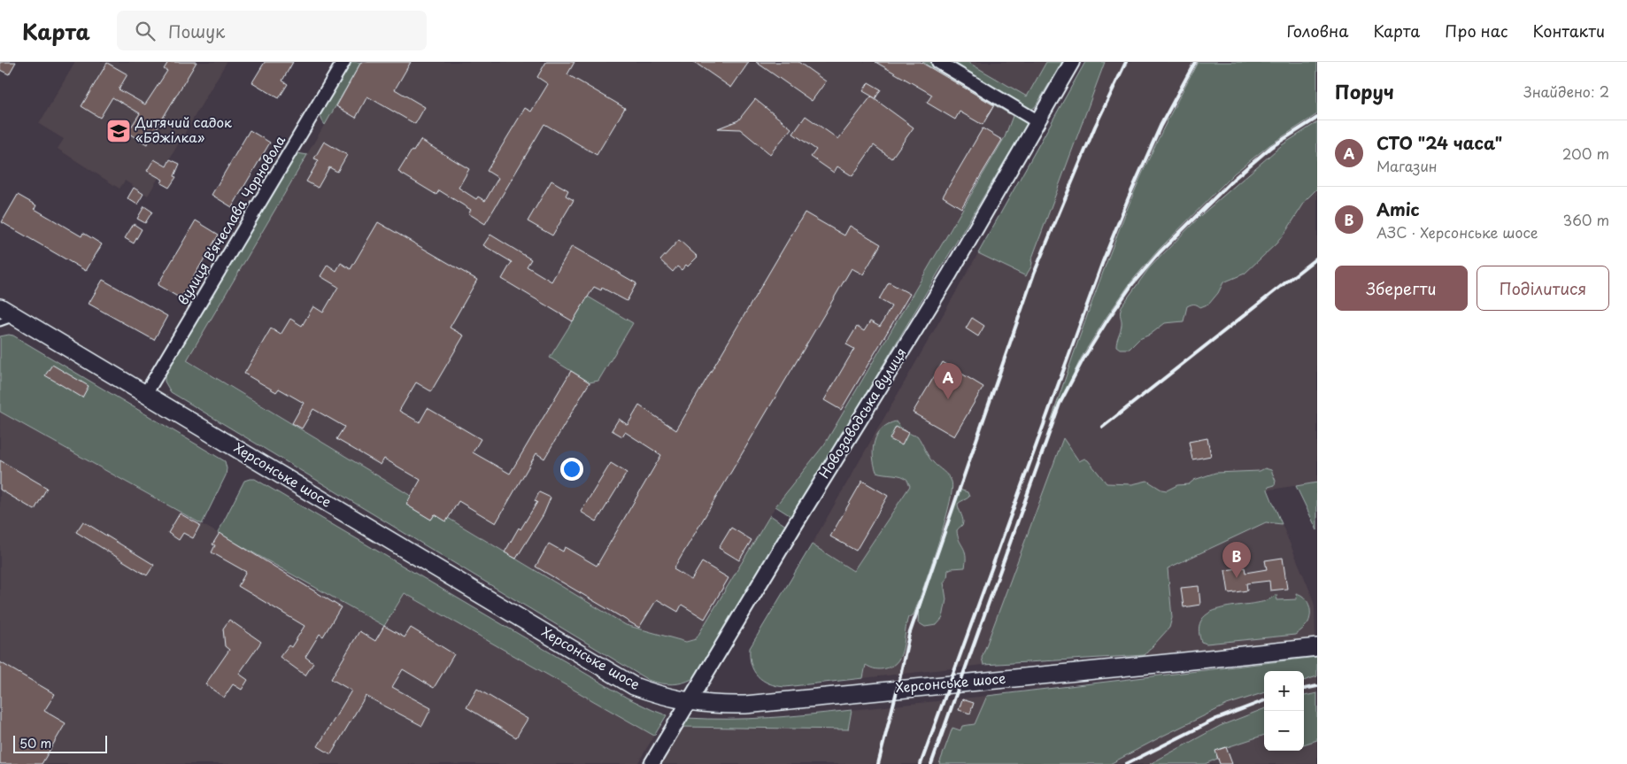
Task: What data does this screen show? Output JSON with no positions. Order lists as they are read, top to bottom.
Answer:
{
  "streets": {
    "main road": ["Херсонське шосе"],
    "street": ["вулиця Вʼячеслава Чорновола", "Новозаводська вулиця"]
  },
  "crossings": [
    ["вулиця Вʼячеслава Чорновола", "Херсонське шосе"],
    ["Новозаводська вулиця", "Херсонське шосе"]
  ],
  "places": {
    "school or university": ["Дитячий садок «Бджілка»"]
  },
  "scale_bar": "50 m",
  "page": {
    "header": "Карта",
    "search": "Пошук",
    "nav": [
      "Головна",
      "Карта",
      "Про нас",
      "Контакти"
    ],
    "heading": ["Поруч", "Знайдено: 2"],
    "list": [
      {
        "mark": "A",
        "name": "СТО \"24 часа\"",
        "note": "Магазин",
        "value": "200 m"
      },
      {
        "mark": "B",
        "name": "Amic",
        "note": "АЗС · Херсонське шосе",
        "value": "360 m"
      }
    ],
    "buttons": ["Зберегти", "Поділитися"],
    "pins": ["A", "B"],
    "map_buttons": ["+", "−"],
    "scale": "50 m"
  }
}
